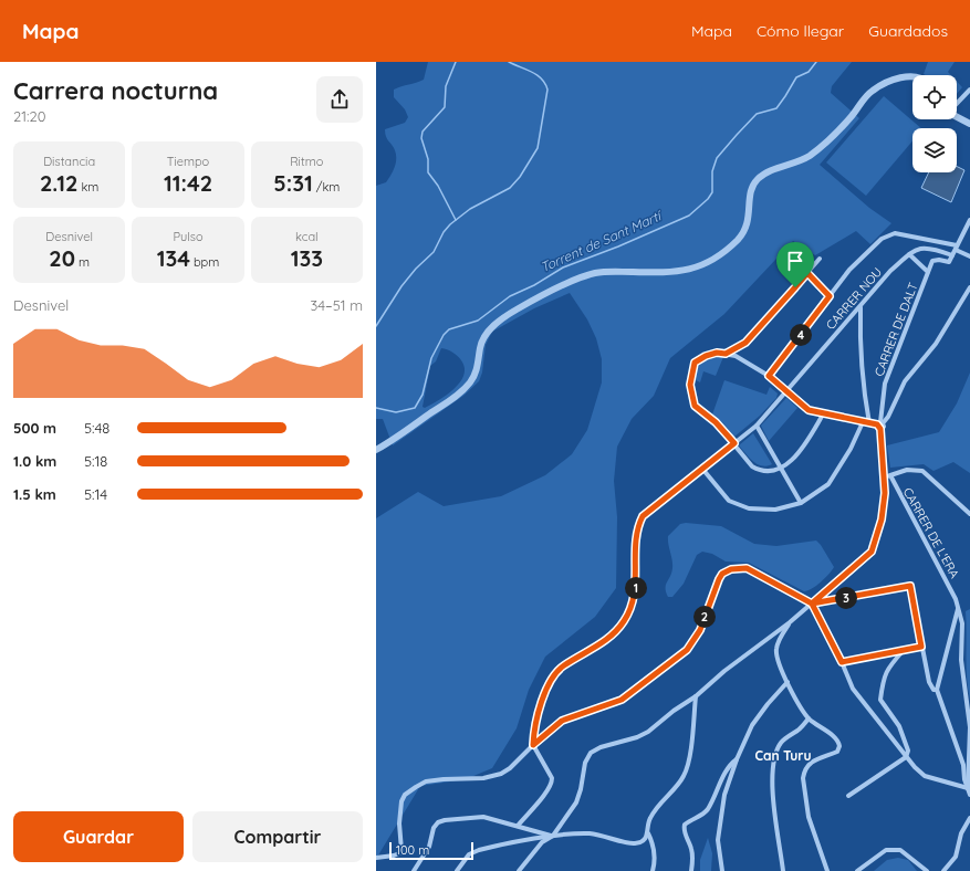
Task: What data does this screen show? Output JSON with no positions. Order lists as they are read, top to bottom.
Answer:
{
  "streets": {
    "street": ["CARRER NOU", "CARRER DE DALT", "CARRER DE L'ERA"]
  },
  "crossings": [
    ["CARRER NOU", "CARRER DE DALT"],
    ["CARRER DE DALT", "CARRER DE L'ERA"]
  ],
  "districts": ["Can Turu"],
  "water": ["Torrent de Sant Martí"],
  "scale_bar": "100 m",
  "page": {
    "header": "Mapa",
    "nav": ["Mapa", "Cómo llegar", "Guardados"],
    "heading": ["Carrera nocturna", "21:20"],
    "stats": [
      ["Distancia", "2.12 km"],
      ["Tiempo", "11:42"],
      ["Ritmo", "5:31 /km"],
      ["Desnivel", "20 m"],
      ["Pulso", "134 bpm"],
      ["kcal", "133"]
    ],
    "chart": ["Desnivel", "34–51 m"],
    "pins": [
      "4",
      "1",
      "3",
      "2"
    ],
    "list": [
      {
        "name": "500 m",
        "note": "5:48"
      },
      {
        "name": "1.0 km",
        "note": "5:18"
      },
      {
        "name": "1.5 km",
        "note": "5:14"
      }
    ],
    "buttons": ["Guardar", "Compartir"],
    "scale": "100 m"
  }
}
